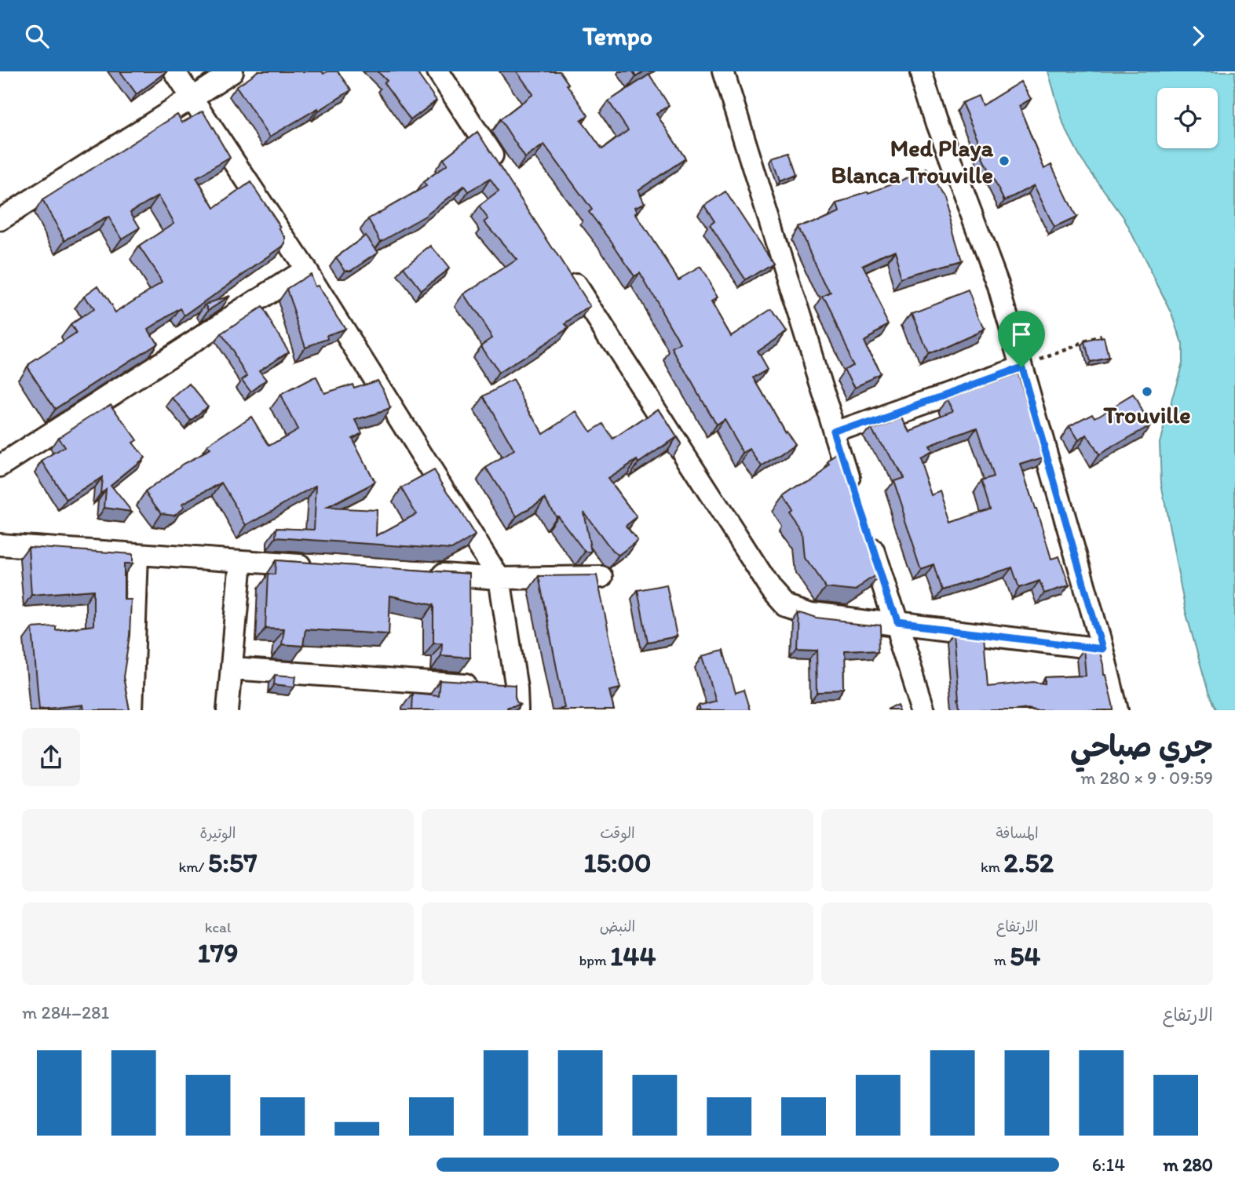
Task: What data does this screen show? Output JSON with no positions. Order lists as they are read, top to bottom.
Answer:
{
  "places": ["Med Playa Blanca Trouville", "Trouville"],
  "page": {
    "header": "Tempo",
    "heading": ["جري صباحي", "09:59 · 9 × 280 m"],
    "stats": [
      ["المسافة", "2.52 km"],
      ["الوقت", "15:00"],
      ["الوتيرة", "5:57 /km"],
      ["الارتفاع", "54 m"],
      ["النبض", "144 bpm"],
      ["kcal", "179"]
    ],
    "chart": ["الارتفاع", "281–284 m"],
    "list": [
      {
        "name": "280 m",
        "note": "6:14"
      }
    ]
  }
}
